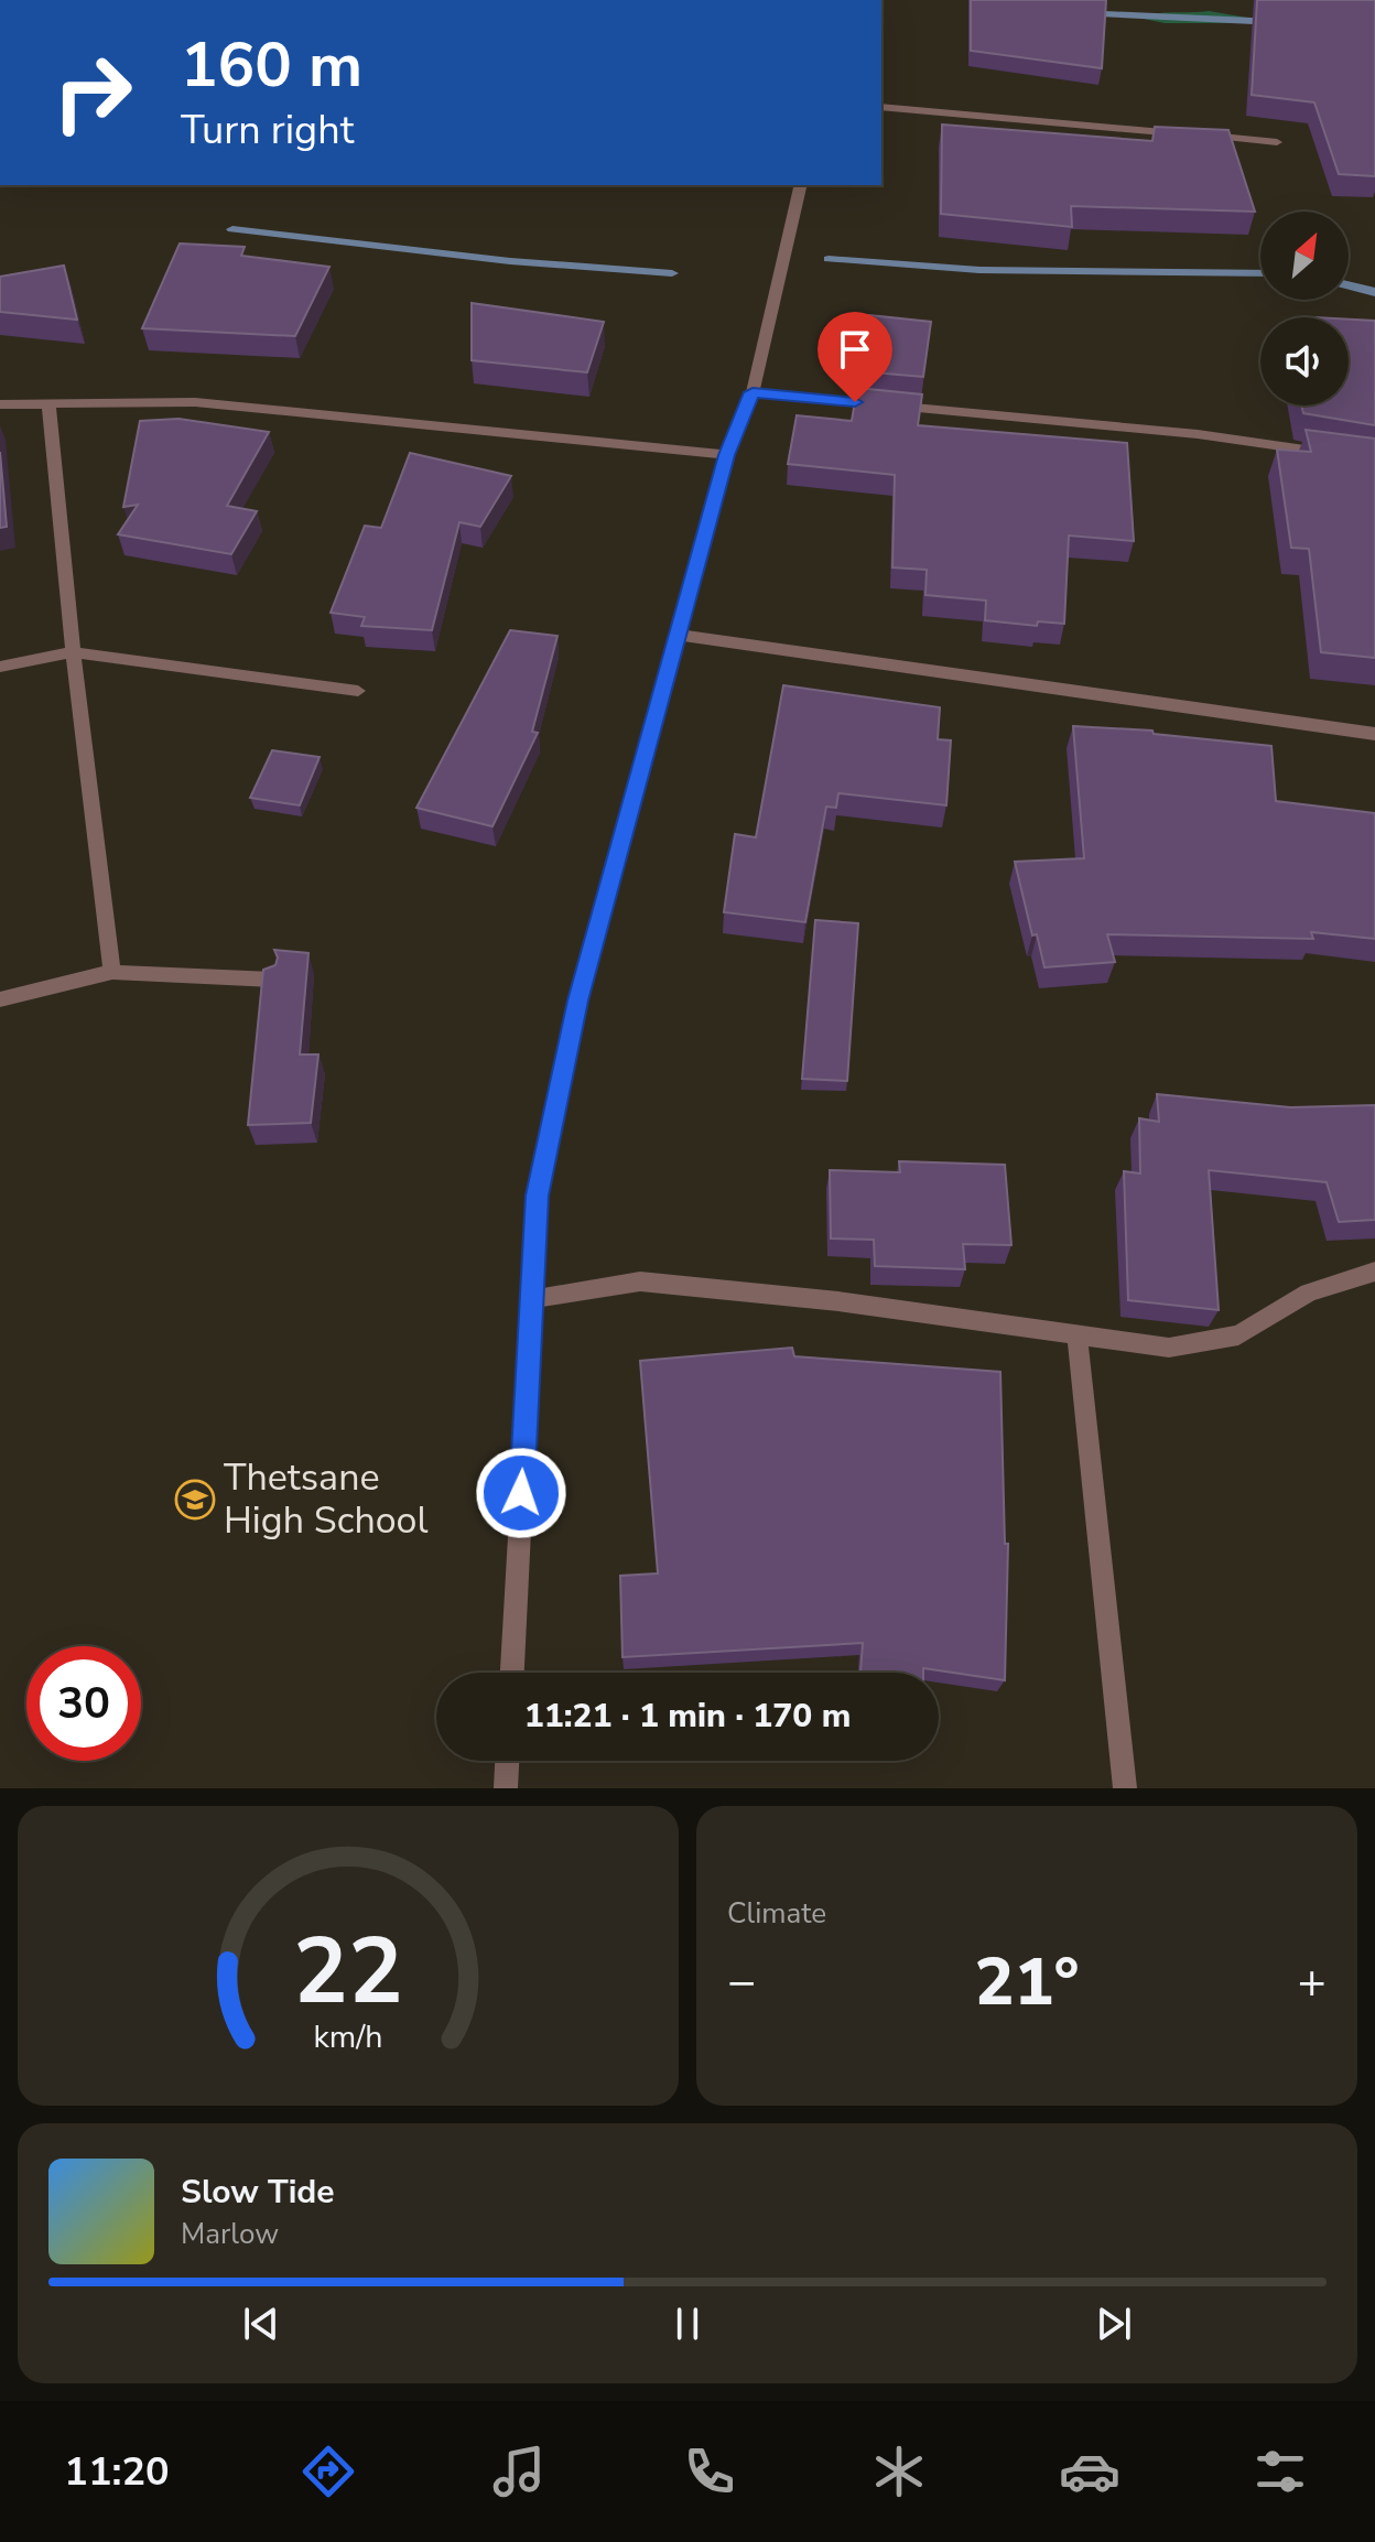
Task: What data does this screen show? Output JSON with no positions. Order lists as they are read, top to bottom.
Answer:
{
  "places": {
    "school or university": ["Thetsane High School"]
  },
  "north": "top right",
  "page": {
    "turn": ["160 m", "Turn right"],
    "limit": "30",
    "trip": "11:21 · 1 min · 170 m",
    "tile": "Climate",
    "heat": ["−", "21°", "+"],
    "song": ["Slow Tide", "Marlow"],
    "tabs": "11:20",
    "gauge": ["22", "km/h"]
  }
}
